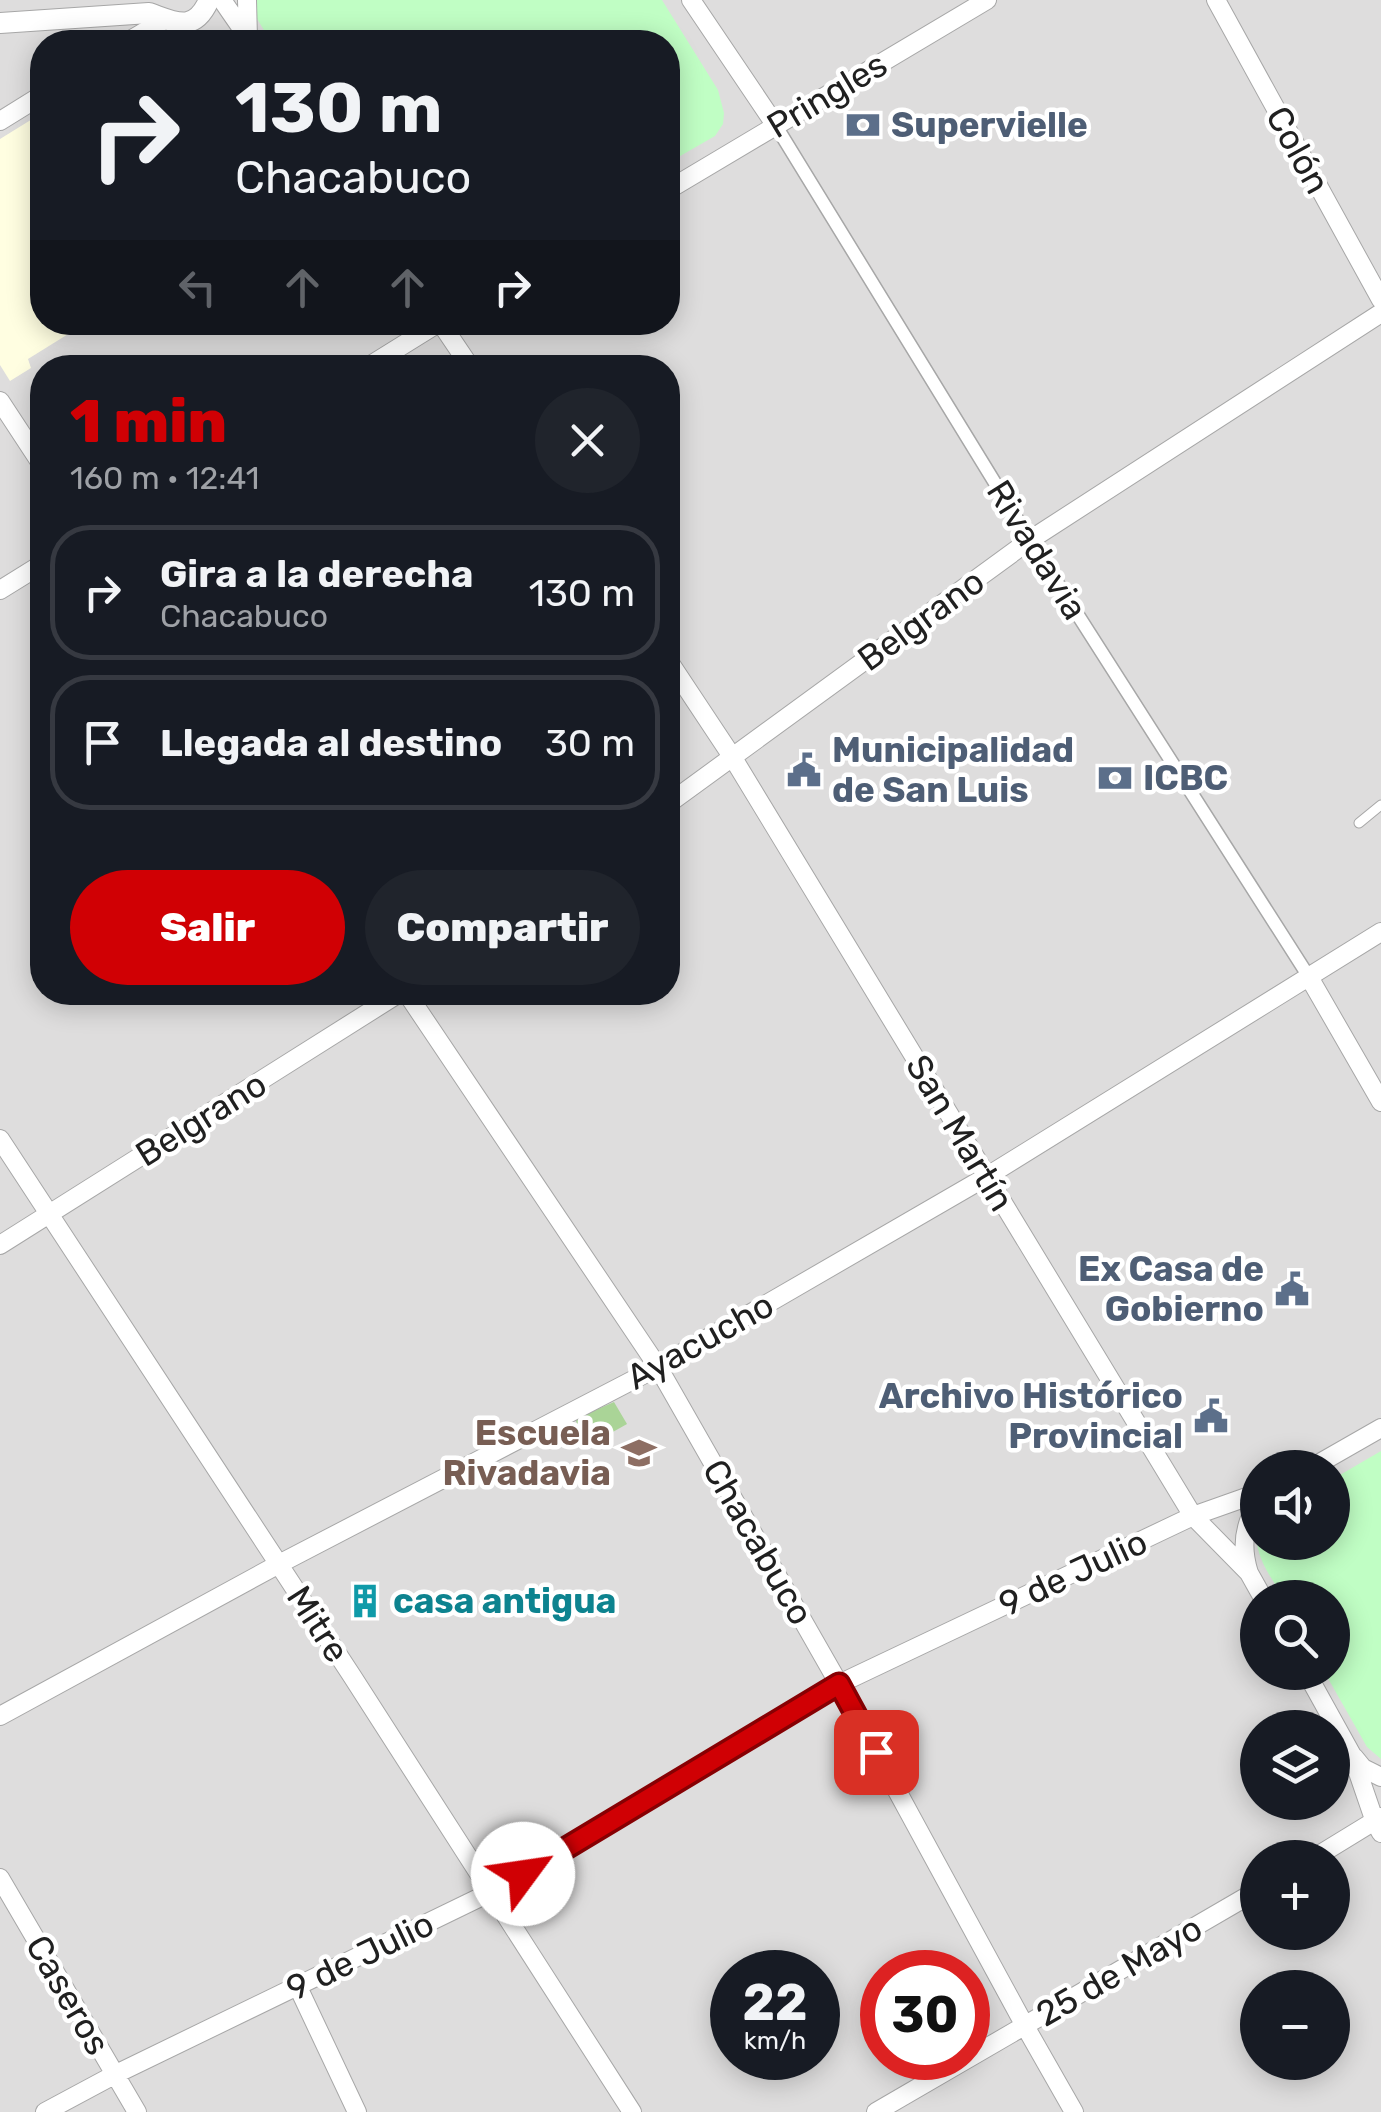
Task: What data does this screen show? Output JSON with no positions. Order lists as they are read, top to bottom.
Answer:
{
  "streets": {
    "street": [
      "Pringles",
      "Colón",
      "Rivadavia",
      "Belgrano",
      "San Martín",
      "Ayacucho",
      "Chacabuco",
      "9 de Julio",
      "Mitre",
      "25 de Mayo",
      "Caseros"
    ]
  },
  "crossings": [
    ["Pringles", "Rivadavia"],
    ["Rivadavia", "Belgrano"],
    ["Rivadavia", "Ayacucho"],
    ["Belgrano", "San Martín"],
    ["Belgrano", "Mitre"],
    ["San Martín", "Ayacucho"],
    ["San Martín", "9 de Julio"],
    ["Ayacucho", "Chacabuco"],
    ["Ayacucho", "Mitre"],
    ["Chacabuco", "9 de Julio"],
    ["Chacabuco", "25 de Mayo"],
    ["9 de Julio", "Mitre"],
    ["9 de Julio", "Caseros"]
  ],
  "places": {
    "bank": ["Supervielle", "ICBC"],
    "public building": ["Municipalidad de San Luis", "Ex Casa de Gobierno", "Archivo Histórico Provincial"],
    "school or university": ["Escuela Rivadavia"],
    "building": ["casa antigua"]
  },
  "page": {
    "turn": ["130 m", "Chacabuco"],
    "heading": ["1 min", "160 m · 12:41"],
    "list": [
      {
        "name": "Gira a la derecha",
        "note": "Chacabuco",
        "value": "130 m"
      },
      {
        "name": "Llegada al destino",
        "value": "30 m"
      }
    ],
    "buttons": ["Salir", "Compartir"],
    "map_buttons": ["+", "−"],
    "speed": "22 km/h",
    "limit": "30"
  }
}
